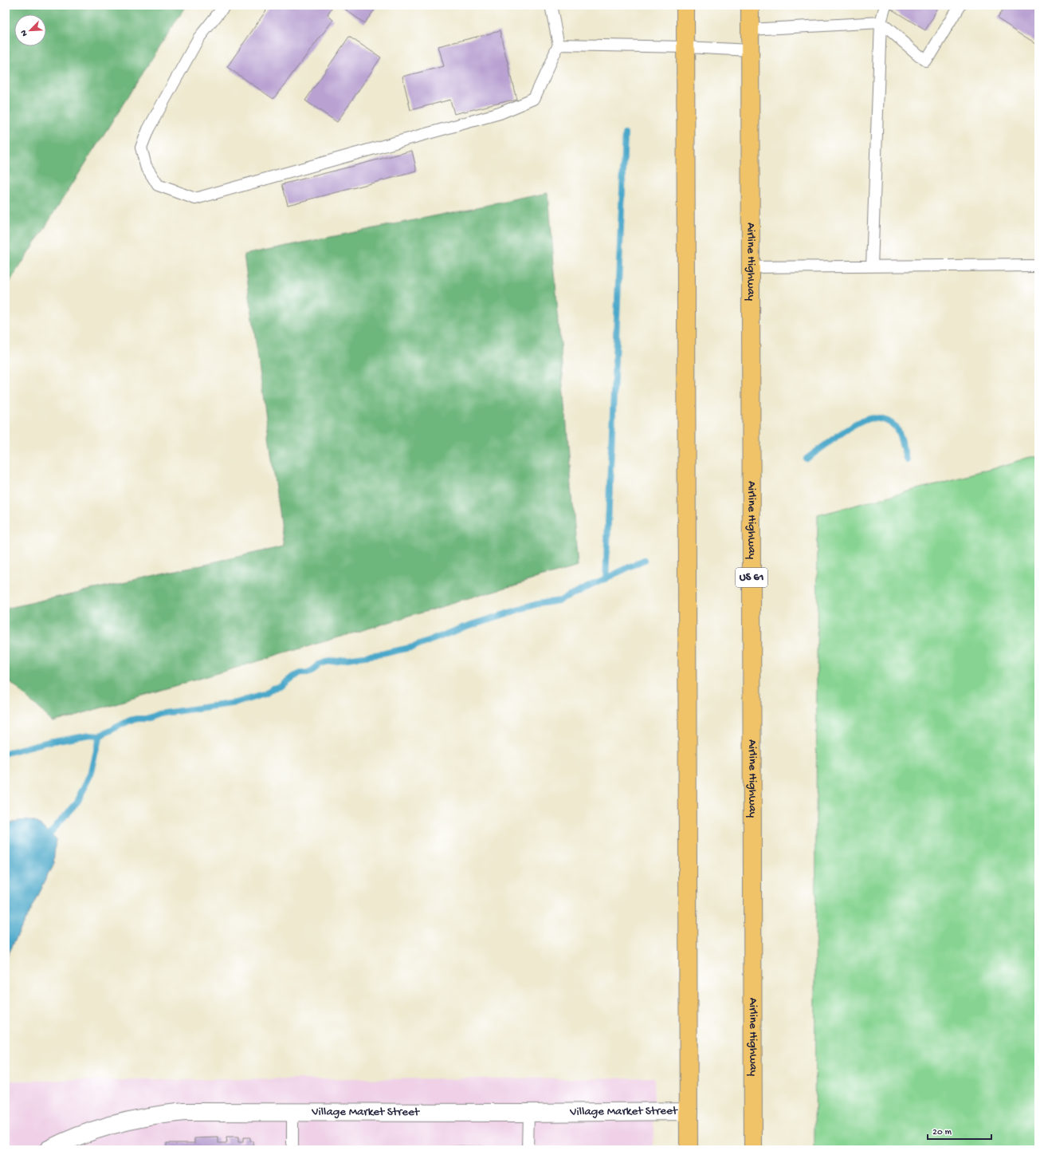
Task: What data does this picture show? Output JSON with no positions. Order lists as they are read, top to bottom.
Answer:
{
  "streets": {
    "highway": ["Airline Highway", "US 61"],
    "street": ["Village Market Street"]
  },
  "scale_bar": "20 m",
  "north": "bottom left"
}
